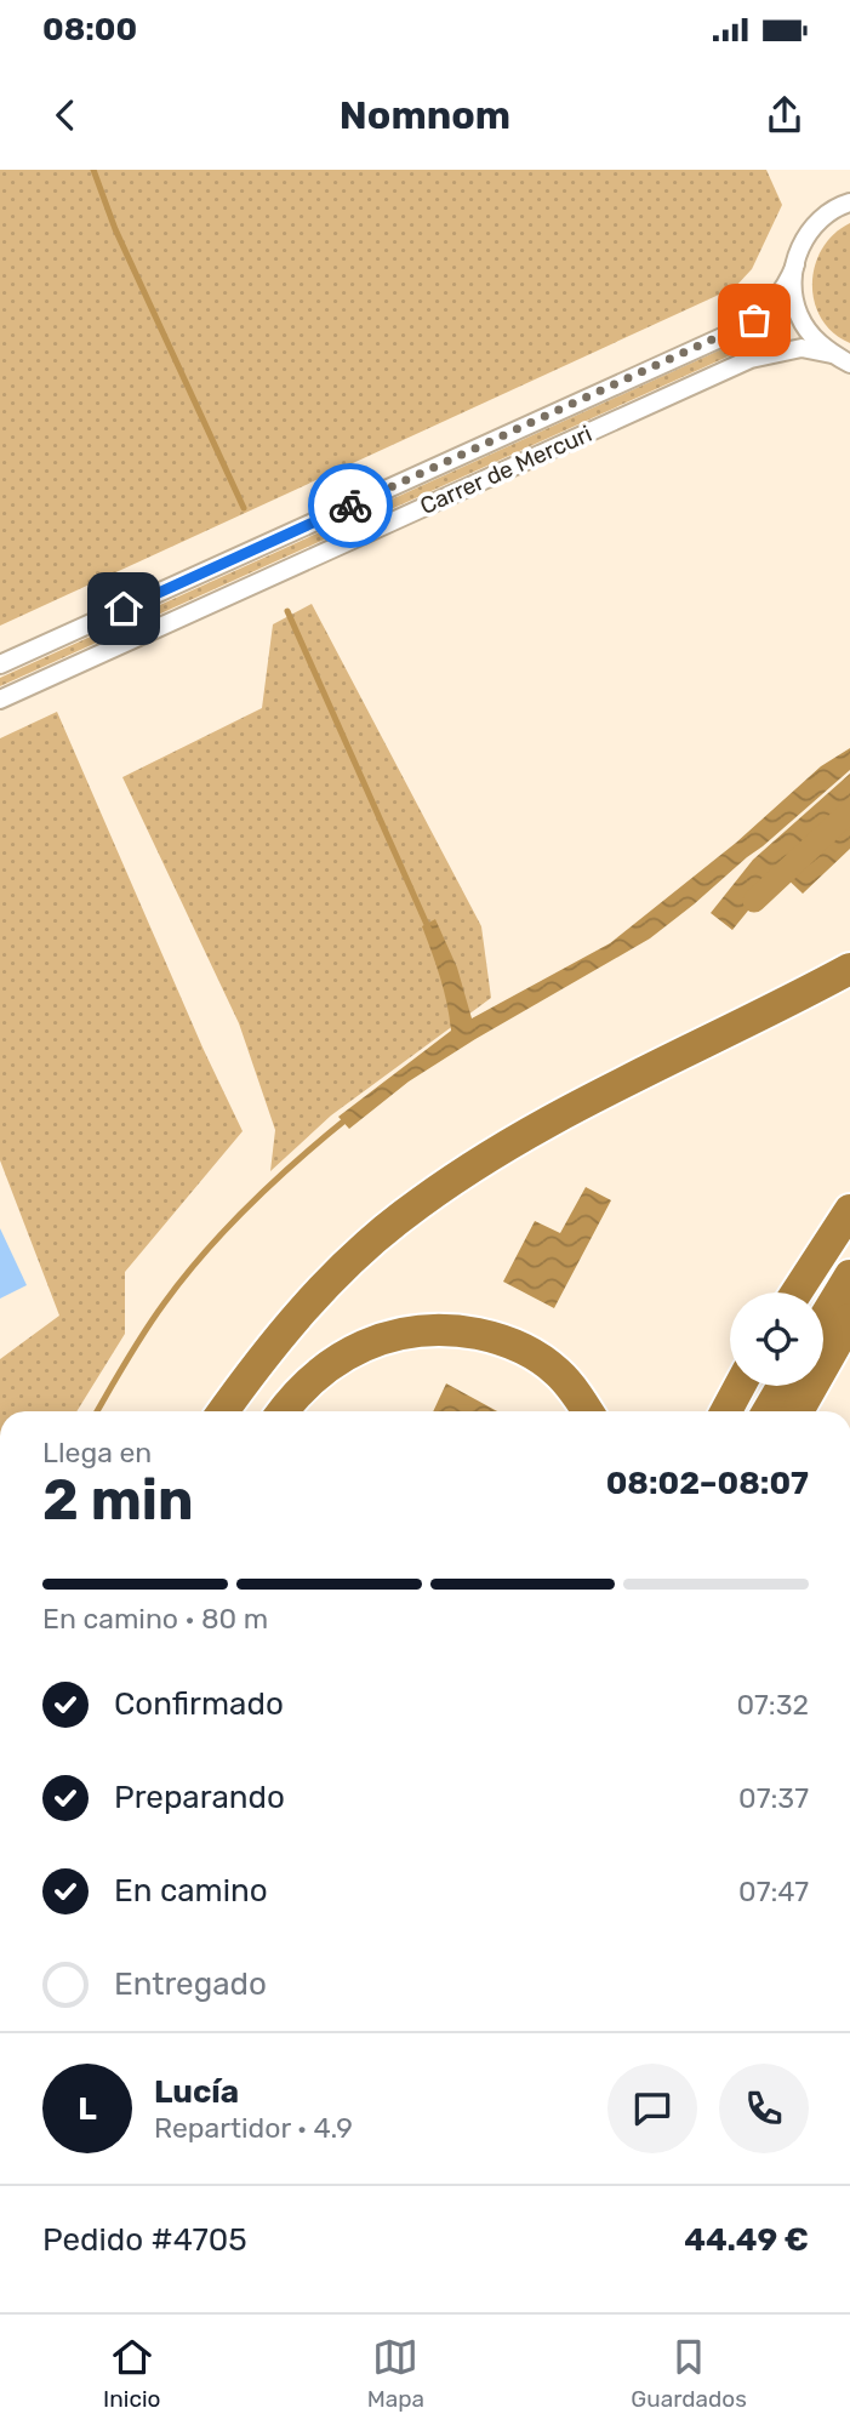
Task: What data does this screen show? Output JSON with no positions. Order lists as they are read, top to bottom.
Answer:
{
  "streets": {
    "street": ["Carrer de Mercuri"]
  },
  "page": {
    "status": "08:00",
    "header": "Nomnom",
    "heading": ["2 min", "Llega en", "08:02–08:07"],
    "panel": [
      "Lucía",
      "Repartidor · 4.9",
      "Pedido #4705",
      "44.49 €"
    ],
    "bar": "En camino · 80 m",
    "list": [
      ["Confirmado", "07:32"],
      ["Preparando", "07:37"],
      ["En camino", "07:47"],
      "Entregado"
    ],
    "round": "L",
    "tabs": ["Inicio", "Mapa", "Guardados"]
  }
}
